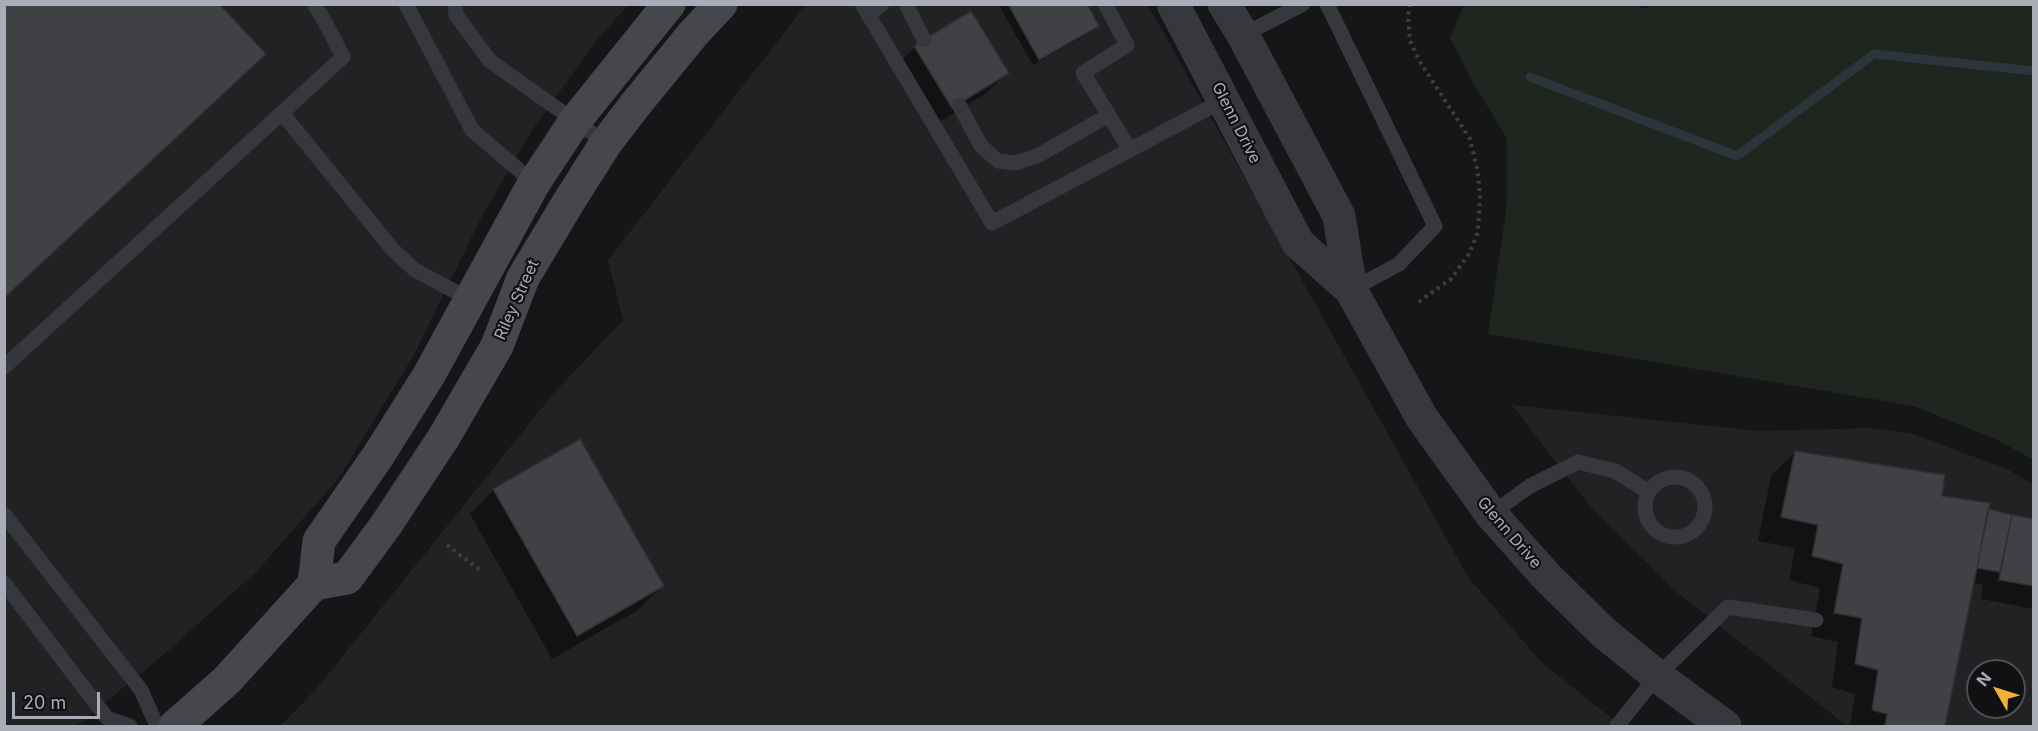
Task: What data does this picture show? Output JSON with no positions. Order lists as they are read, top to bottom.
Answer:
{
  "streets": {
    "main road": ["Riley Street"],
    "street": ["Glenn Drive"]
  },
  "scale_bar": "20 m",
  "north": "top left"
}
